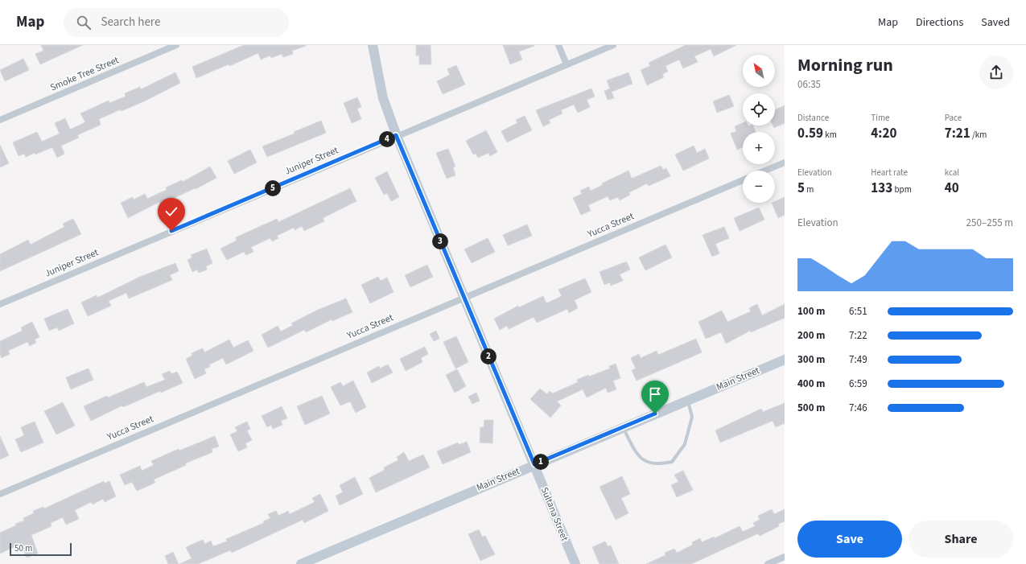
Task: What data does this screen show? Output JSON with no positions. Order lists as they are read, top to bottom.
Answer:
{
  "streets": {
    "street": [
      "Smoke Tree Street",
      "Juniper Street",
      "Yucca Street",
      "Main Street",
      "Sultana Street"
    ]
  },
  "crossings": [
    ["Juniper Street", "Sultana Street"],
    ["Yucca Street", "Sultana Street"],
    ["Main Street", "Sultana Street"]
  ],
  "scale_bar": "50 m",
  "north": "top left",
  "page": {
    "header": "Map",
    "search": "Search here",
    "nav": ["Map", "Directions", "Saved"],
    "heading": ["Morning run", "06:35"],
    "map_buttons": ["+", "−"],
    "stats": [
      ["Distance", "0.59 km"],
      ["Time", "4:20"],
      ["Pace", "7:21 /km"],
      ["Elevation", "5 m"],
      ["Heart rate", "133 bpm"],
      ["kcal", "40"]
    ],
    "pins": [
      "4",
      "5",
      "3",
      "2",
      "1"
    ],
    "chart": ["Elevation", "250–255 m"],
    "list": [
      {
        "name": "100 m",
        "note": "6:51"
      },
      {
        "name": "200 m",
        "note": "7:22"
      },
      {
        "name": "300 m",
        "note": "7:49"
      },
      {
        "name": "400 m",
        "note": "6:59"
      },
      {
        "name": "500 m",
        "note": "7:46"
      }
    ],
    "buttons": ["Save", "Share"],
    "scale": "50 m"
  }
}
